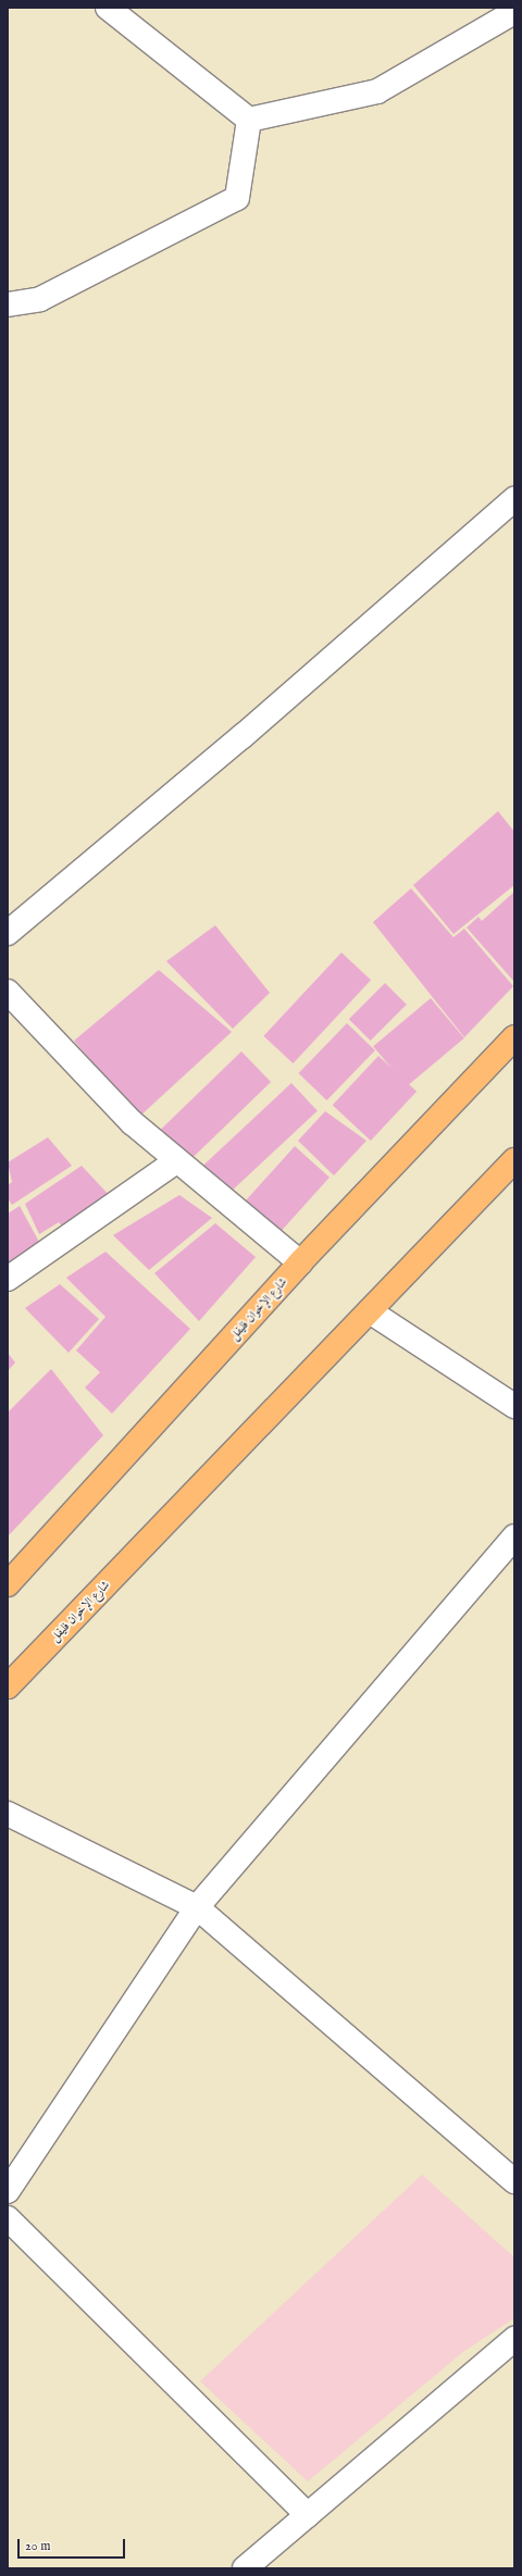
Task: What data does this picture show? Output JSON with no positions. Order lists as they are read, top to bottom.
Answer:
{
  "streets": {
    "main road": ["شارع الإخوان فليفل"]
  },
  "scale_bar": "20 m"
}
